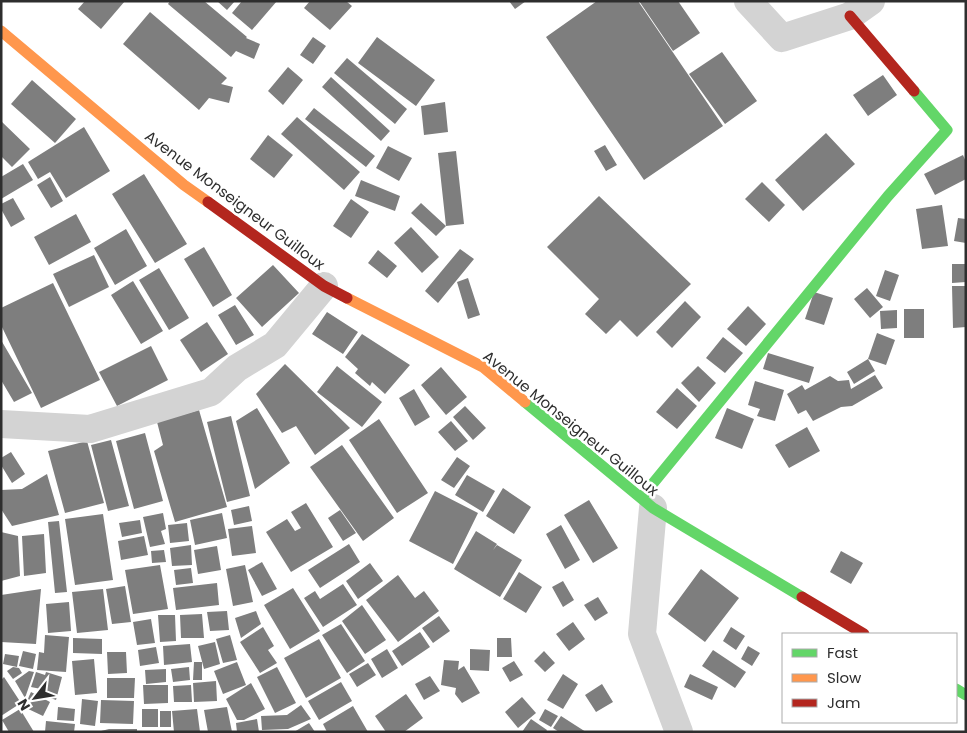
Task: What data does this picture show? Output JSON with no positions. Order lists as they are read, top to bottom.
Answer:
{
  "streets": {
    "street": ["Avenue Monseigneur Guilloux"]
  },
  "legend": ["Fast", "Slow", "Jam"],
  "north": "bottom left"
}
